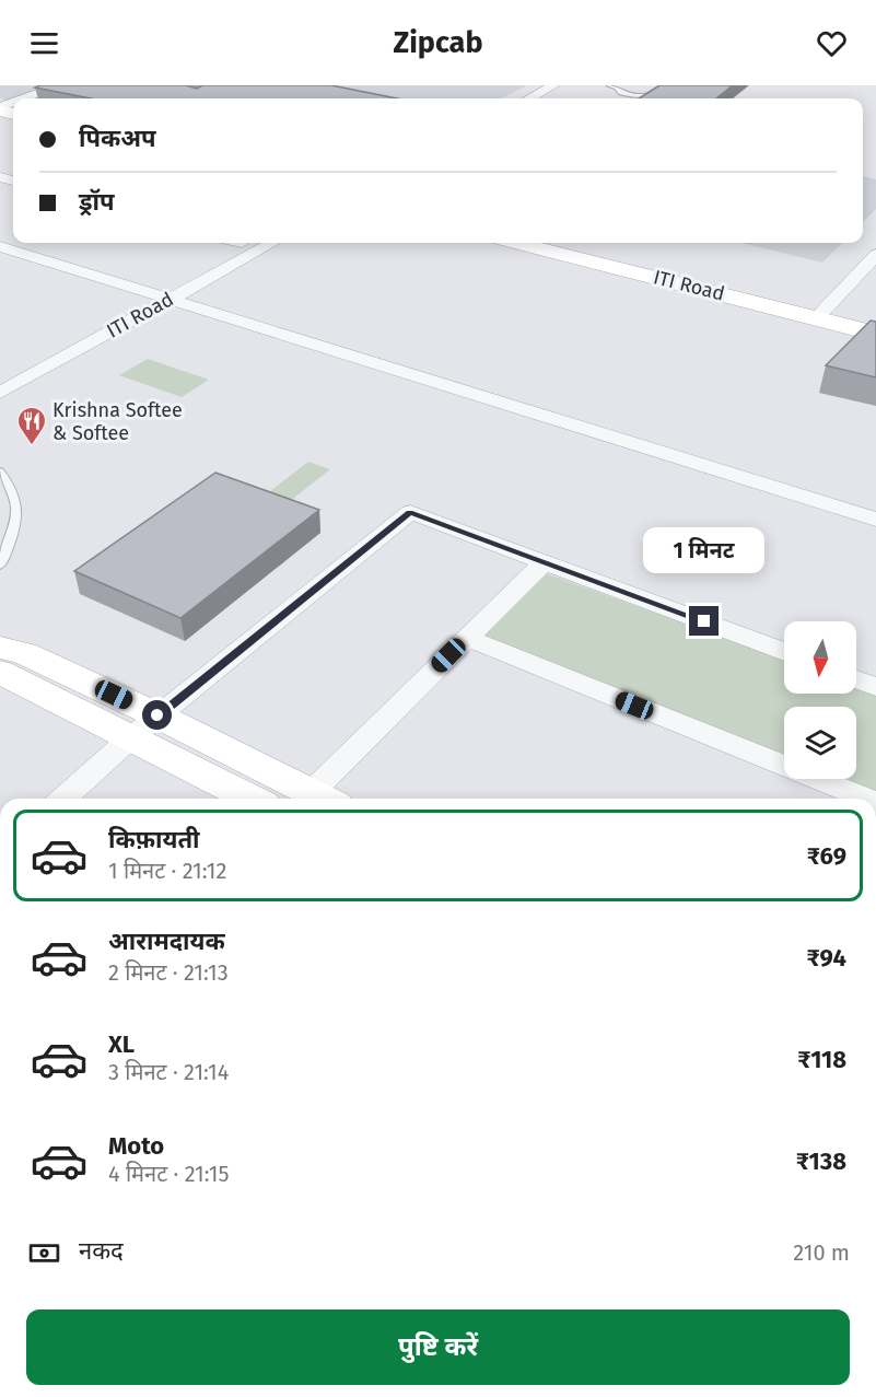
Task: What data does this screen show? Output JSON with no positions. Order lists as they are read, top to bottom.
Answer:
{
  "streets": {
    "street": ["ITI Road"]
  },
  "places": {
    "restaurant": ["Krishna Softee & Softee"]
  },
  "north": "bottom",
  "page": {
    "header": "Zipcab",
    "banner": ["पिकअप", "ड्रॉप"],
    "bubble": "1 मिनट",
    "list": [
      {
        "name": "किफ़ायती",
        "note": "1 मिनट · 21:12",
        "value": "₹69"
      },
      {
        "name": "आरामदायक",
        "note": "2 मिनट · 21:13",
        "value": "₹94"
      },
      {
        "name": "XL",
        "note": "3 मिनट · 21:14",
        "value": "₹118"
      },
      {
        "name": "Moto",
        "note": "4 मिनट · 21:15",
        "value": "₹138"
      }
    ],
    "pay": ["नकद", "210 m"],
    "buttons": "पुष्टि करें"
  }
}
